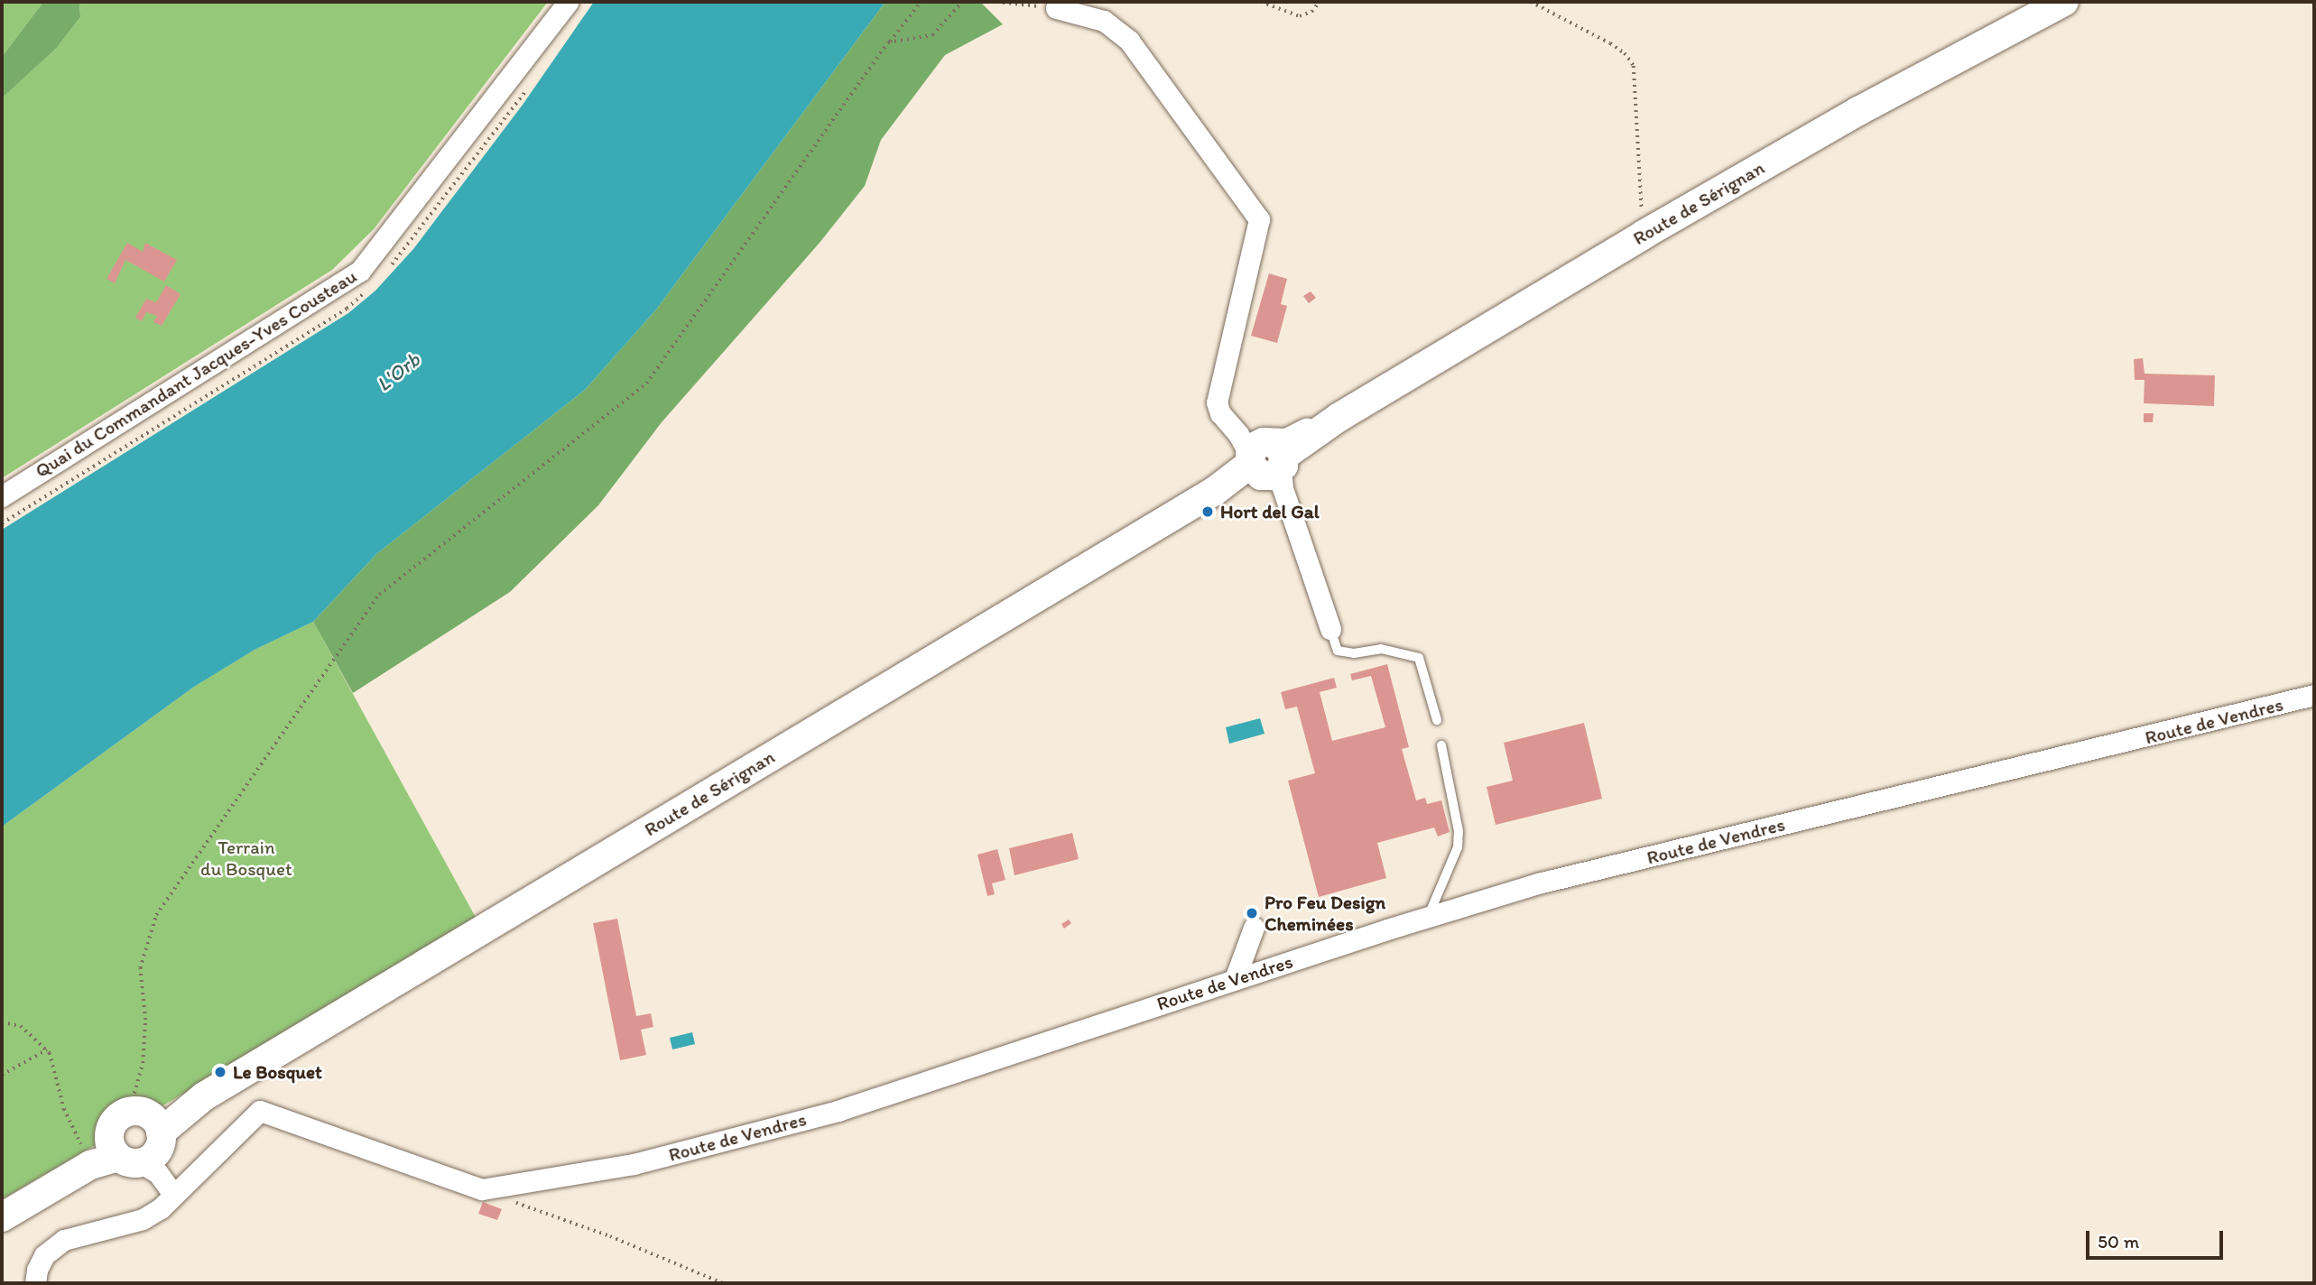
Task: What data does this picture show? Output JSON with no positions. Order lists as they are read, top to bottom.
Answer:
{
  "streets": {
    "main road": ["Route de Sérignan"],
    "street": ["Quai du Commandant Jacques-Yves Cousteau", "Route de Vendres"]
  },
  "water": ["L'Orb"],
  "parks": ["Terrain du Bosquet"],
  "places": ["Hort del Gal", "Pro Feu Design Cheminées", "Le Bosquet"],
  "scale_bar": "50 m"
}
